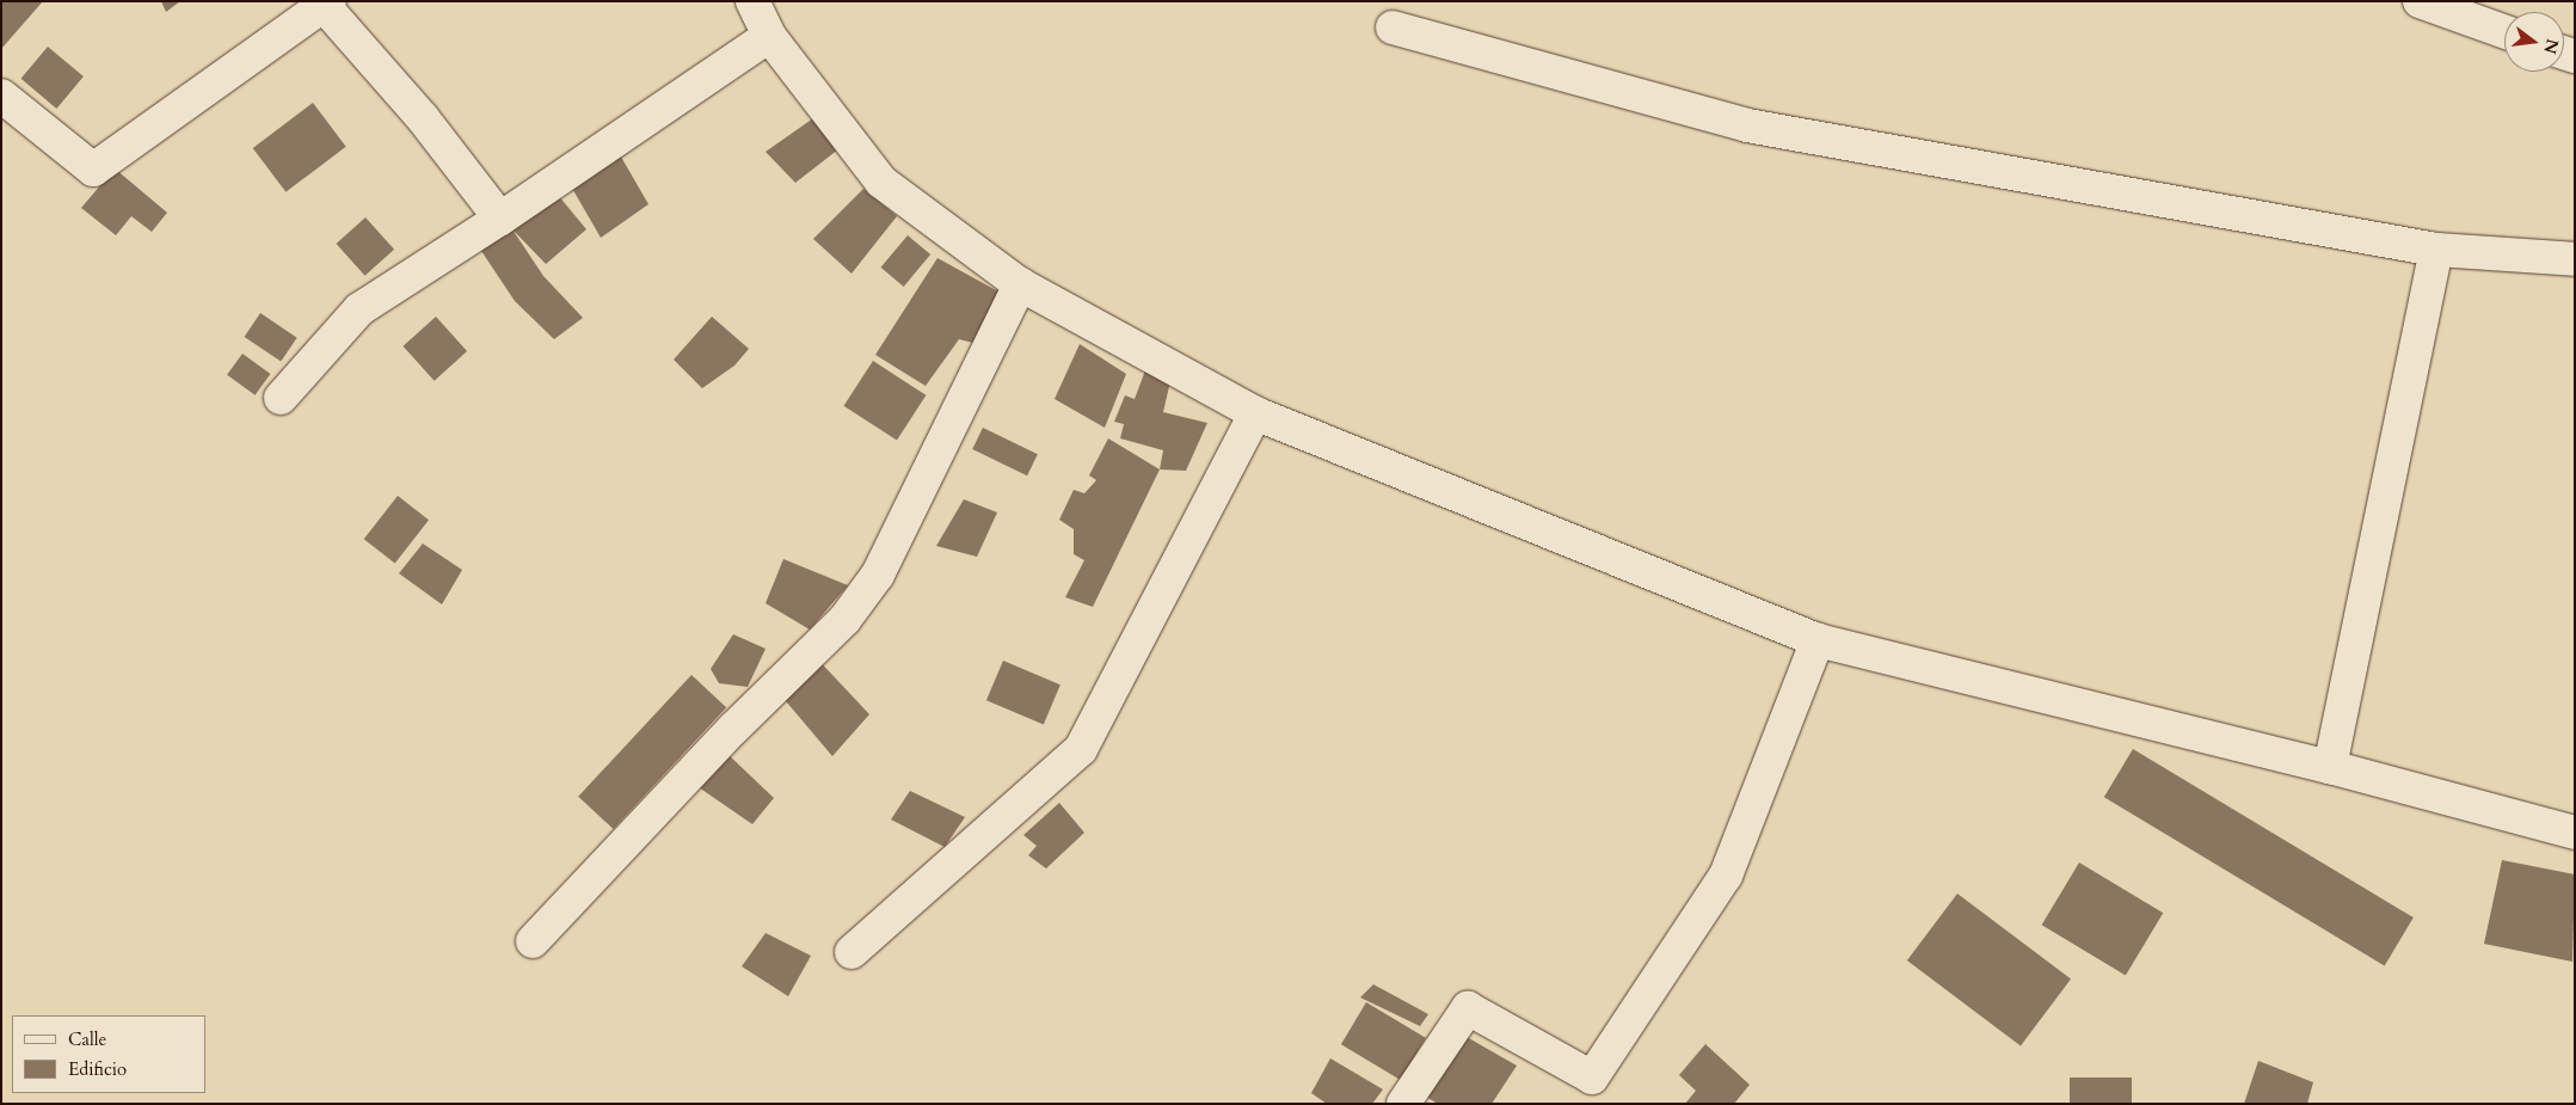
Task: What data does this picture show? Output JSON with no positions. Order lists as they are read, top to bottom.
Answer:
{
  "legend": ["Calle", "Edificio"],
  "north": "right"
}
